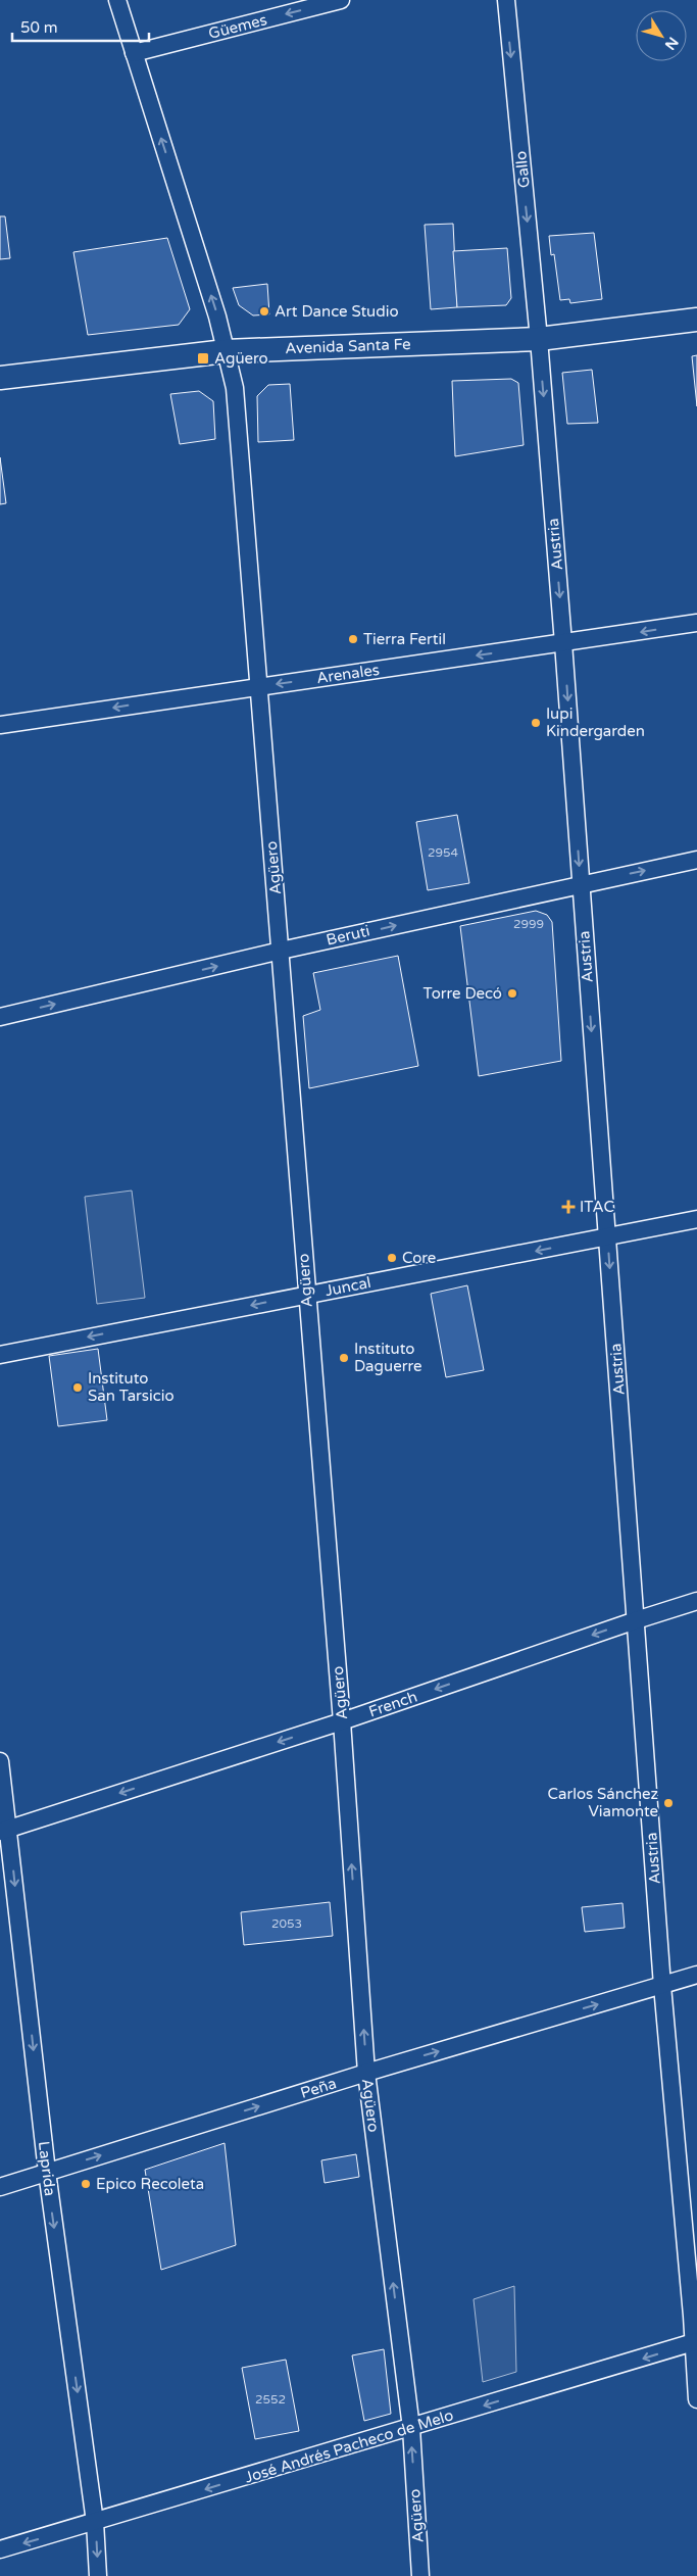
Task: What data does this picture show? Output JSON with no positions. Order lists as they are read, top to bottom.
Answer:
{
  "streets": {
    "main road": ["Avenida Santa Fe"],
    "street": [
      "Güemes",
      "Gallo",
      "Austria",
      "Arenales",
      "Agüero",
      "Beruti",
      "Juncal",
      "French",
      "Peña",
      "Laprida",
      "José Andrés Pacheco de Melo"
    ]
  },
  "crossings": [
    ["Güemes", "Agüero"],
    ["Gallo", "Avenida Santa Fe"],
    ["Gallo", "Austria"],
    ["Avenida Santa Fe", "Austria"],
    ["Avenida Santa Fe", "Agüero"],
    ["Austria", "Arenales"],
    ["Austria", "Beruti"],
    ["Austria", "Juncal"],
    ["Austria", "French"],
    ["Austria", "Peña"],
    ["Austria", "José Andrés Pacheco de Melo"],
    ["Arenales", "Agüero"],
    ["Agüero", "Beruti"],
    ["Agüero", "Juncal"],
    ["Agüero", "French"],
    ["Agüero", "Peña"],
    ["Agüero", "José Andrés Pacheco de Melo"],
    ["French", "Laprida"],
    ["Peña", "Laprida"],
    ["Laprida", "José Andrés Pacheco de Melo"]
  ],
  "one_way": [
    "Güemes",
    "Gallo",
    "Austria",
    "Arenales",
    "Agüero",
    "Beruti",
    "Juncal",
    "French",
    "Peña",
    "Laprida",
    "José Andrés Pacheco de Melo"
  ],
  "places": {
    "other": [
      "Art Dance Studio",
      "Tierra Fertil",
      "Iupi Kindergarden",
      "Torre Decó",
      "Core",
      "Instituto Daguerre",
      "Instituto San Tarsicio",
      "Carlos Sánchez Viamonte",
      "Epico Recoleta"
    ],
    "transit": ["Agüero"],
    "health": ["ITAC"]
  },
  "house_numbers": [
    "2954",
    "2999",
    "2053",
    "2552"
  ],
  "scale_bar": "50 m",
  "north": "bottom right"
}
